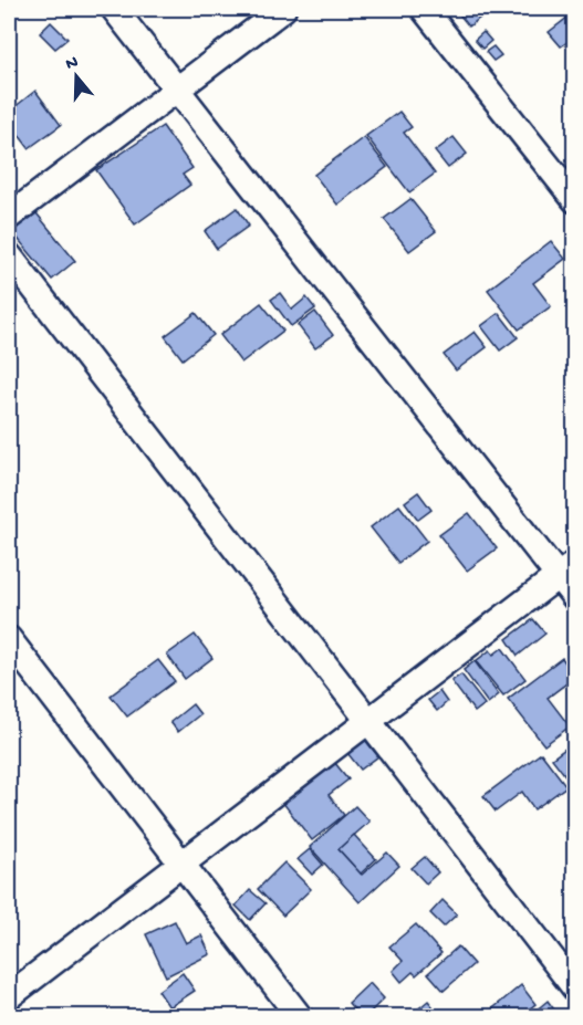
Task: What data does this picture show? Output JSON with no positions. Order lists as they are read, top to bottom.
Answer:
{
  "north": "top"
}
